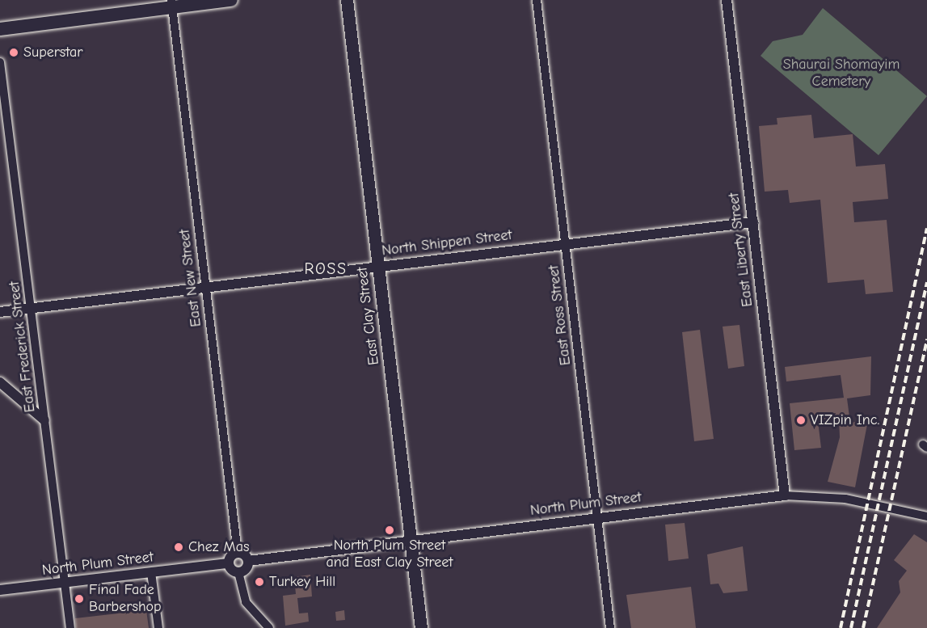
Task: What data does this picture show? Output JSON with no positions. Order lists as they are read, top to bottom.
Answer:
{
  "streets": {
    "main road": ["East Clay Street"],
    "street": [
      "North Shippen Street",
      "East Liberty Street",
      "East New Street",
      "East Ross Street",
      "East Frederick Street",
      "North Plum Street"
    ]
  },
  "crossings": [
    ["North Shippen Street", "East Liberty Street"],
    ["North Shippen Street", "East New Street"],
    ["North Shippen Street", "East Ross Street"],
    ["North Shippen Street", "East Clay Street"],
    ["North Shippen Street", "East Frederick Street"],
    ["East Liberty Street", "North Plum Street"],
    ["East Ross Street", "North Plum Street"],
    ["East Clay Street", "North Plum Street"],
    ["East Frederick Street", "North Plum Street"]
  ],
  "districts": ["ROSS"],
  "parks": ["Shaurai Shomayim Cemetery"],
  "places": [
    "Superstar",
    "VIZpin Inc.",
    "North Plum Street and East Clay Street",
    "Chez Mas",
    "Turkey Hill",
    "Final Fade Barbershop"
  ]
}
